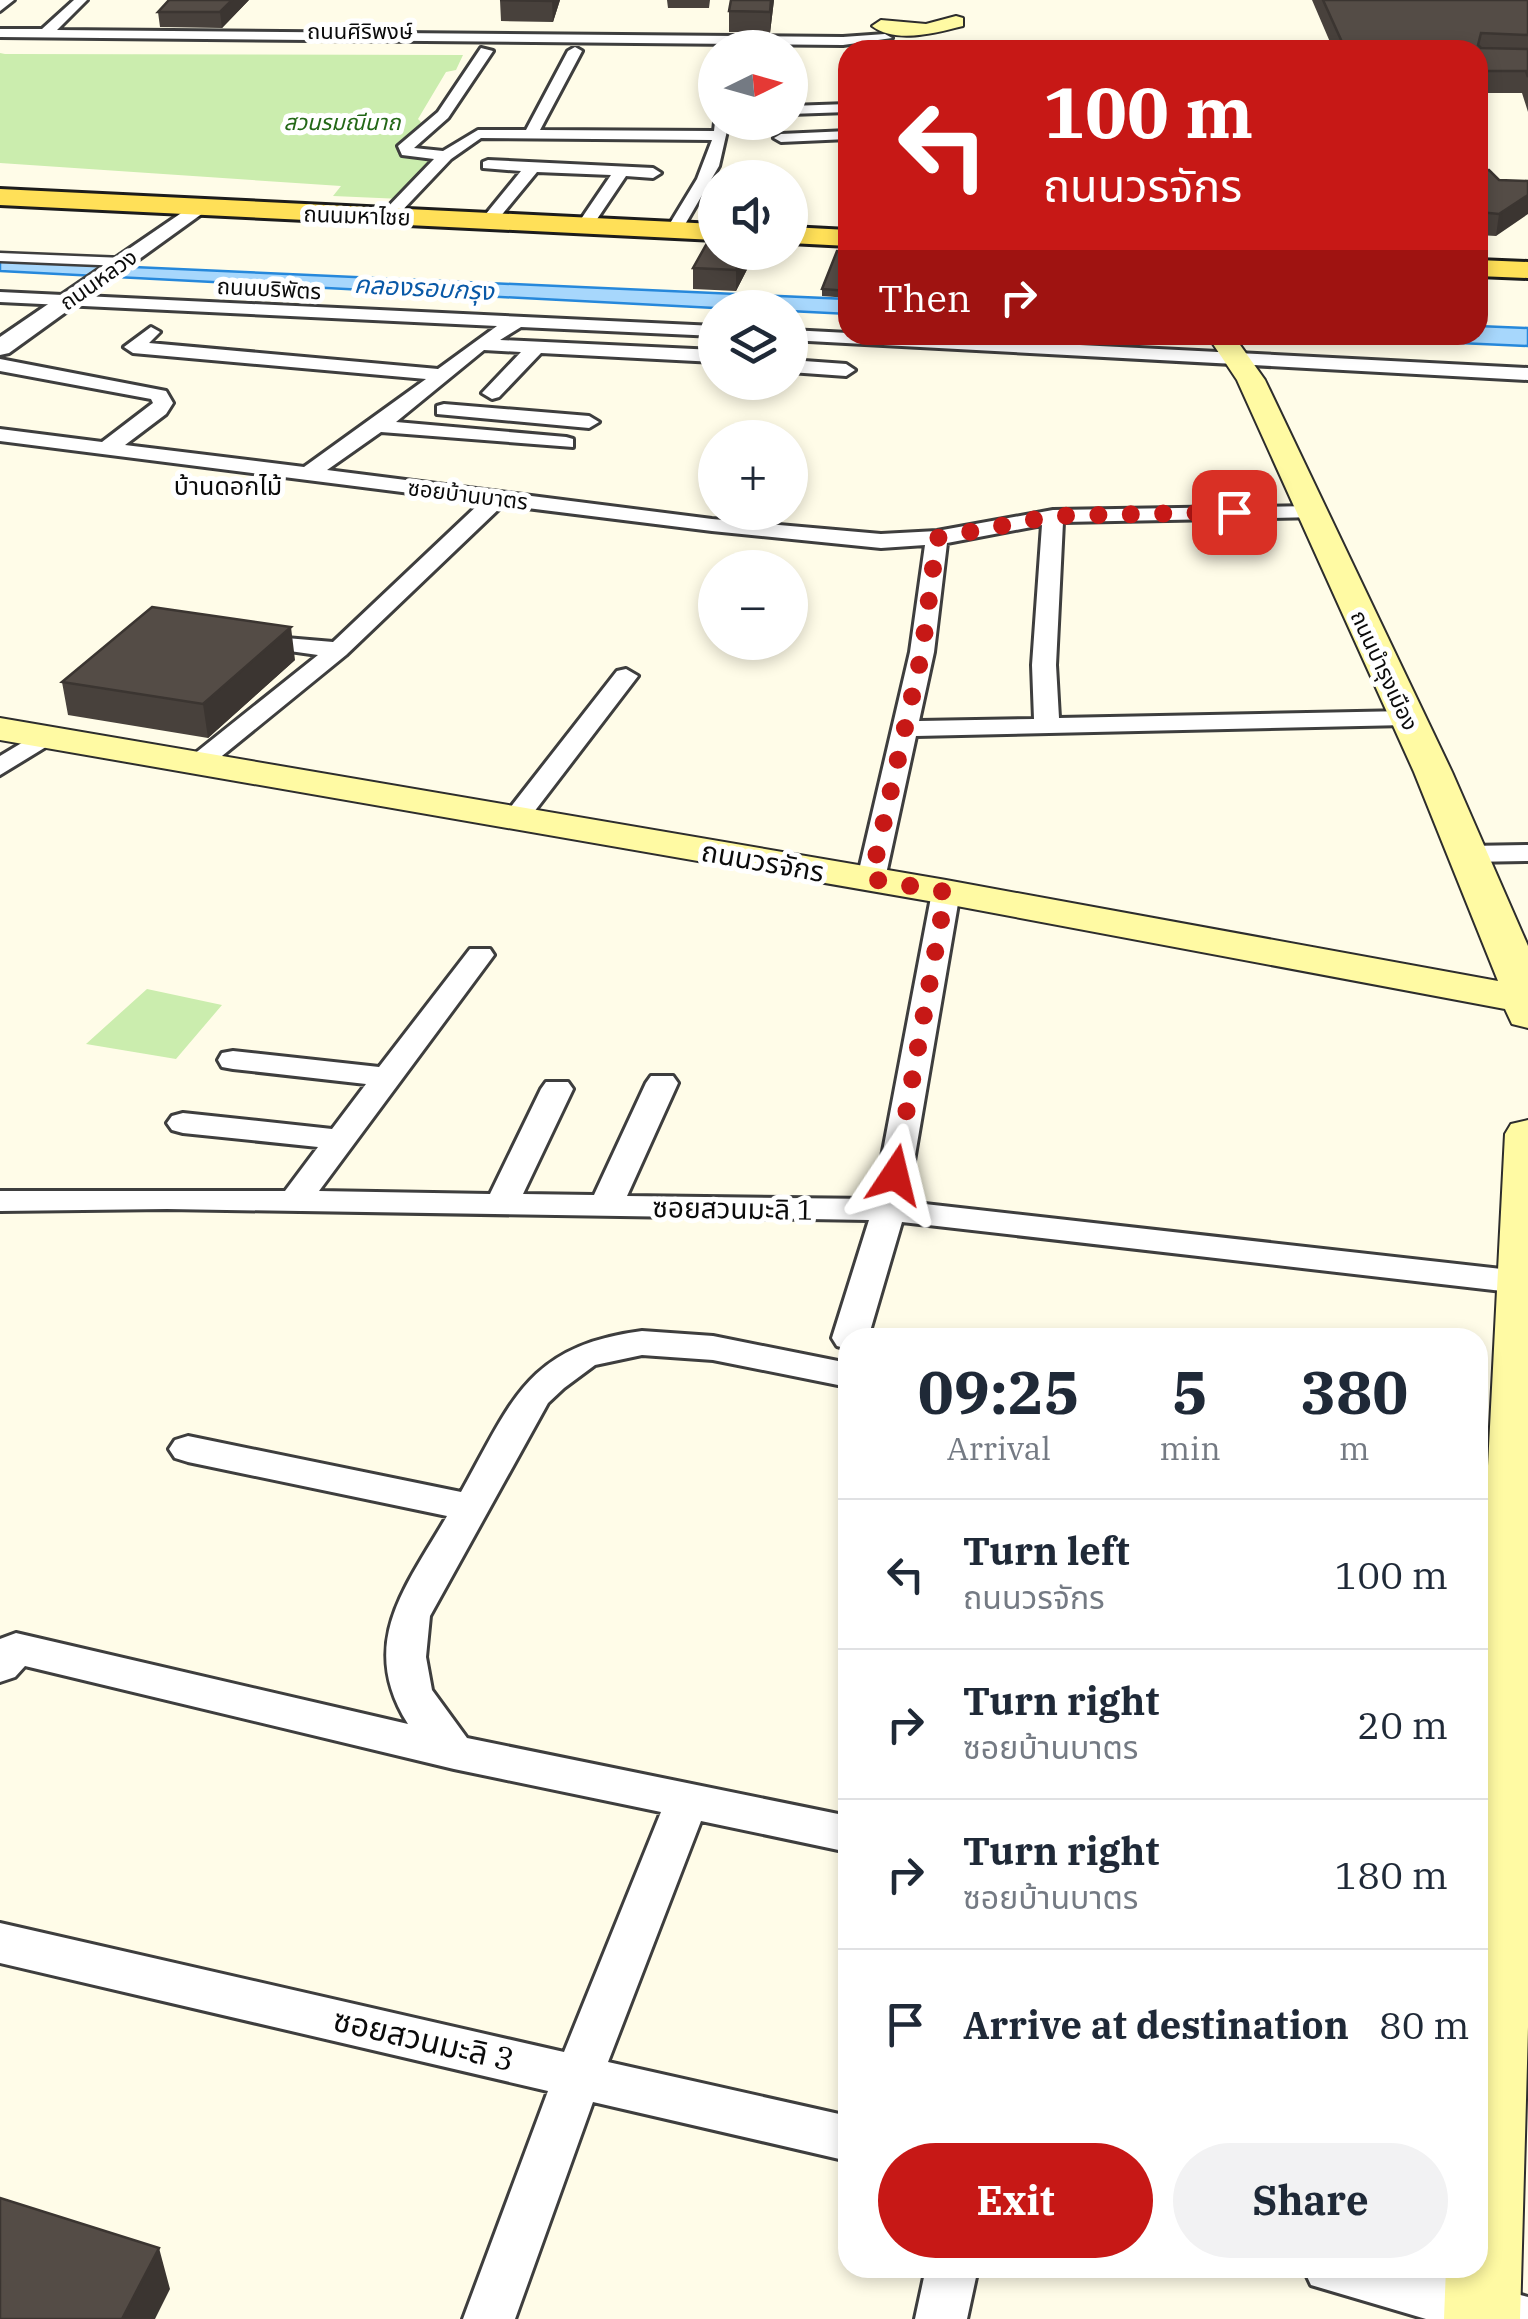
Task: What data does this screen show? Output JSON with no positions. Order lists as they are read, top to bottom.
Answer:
{
  "streets": {
    "main road": ["ถนนมหาไชย", "ถนนบำรุงเมือง", "ถนนวรจักร"],
    "street": [
      "ถนนศิริพงษ์",
      "ถนนหลวง",
      "ถนนบริพัตร",
      "ซอยบ้านบาตร",
      "ซอยสวนมะลิ 1",
      "ซอยสวนมะลิ 3"
    ]
  },
  "crossings": [
    ["ถนนมหาไชย", "ถนนหลวง"],
    ["ถนนหลวง", "ถนนบริพัตร"],
    ["ซอยบ้านบาตร", "ถนนบำรุงเมือง"],
    ["ถนนบำรุงเมือง", "ถนนวรจักร"]
  ],
  "districts": ["บ้านดอกไม้"],
  "water": ["คลองรอบกรุง"],
  "parks": ["สวนรมณีนาถ"],
  "north": "right",
  "page": {
    "map_buttons": ["+", "−"],
    "turn": ["100 m", "ถนนวรจักร"],
    "then": "Then",
    "eta": [
      "09:25",
      "Arrival",
      "5",
      "min",
      "380",
      "m"
    ],
    "list": [
      {
        "name": "Turn left",
        "note": "ถนนวรจักร",
        "value": "100 m"
      },
      {
        "name": "Turn right",
        "note": "ซอยบ้านบาตร",
        "value": "20 m"
      },
      {
        "name": "Turn right",
        "note": "ซอยบ้านบาตร",
        "value": "180 m"
      },
      {
        "name": "Arrive at destination",
        "value": "80 m"
      }
    ],
    "buttons": ["Exit", "Share"]
  }
}
